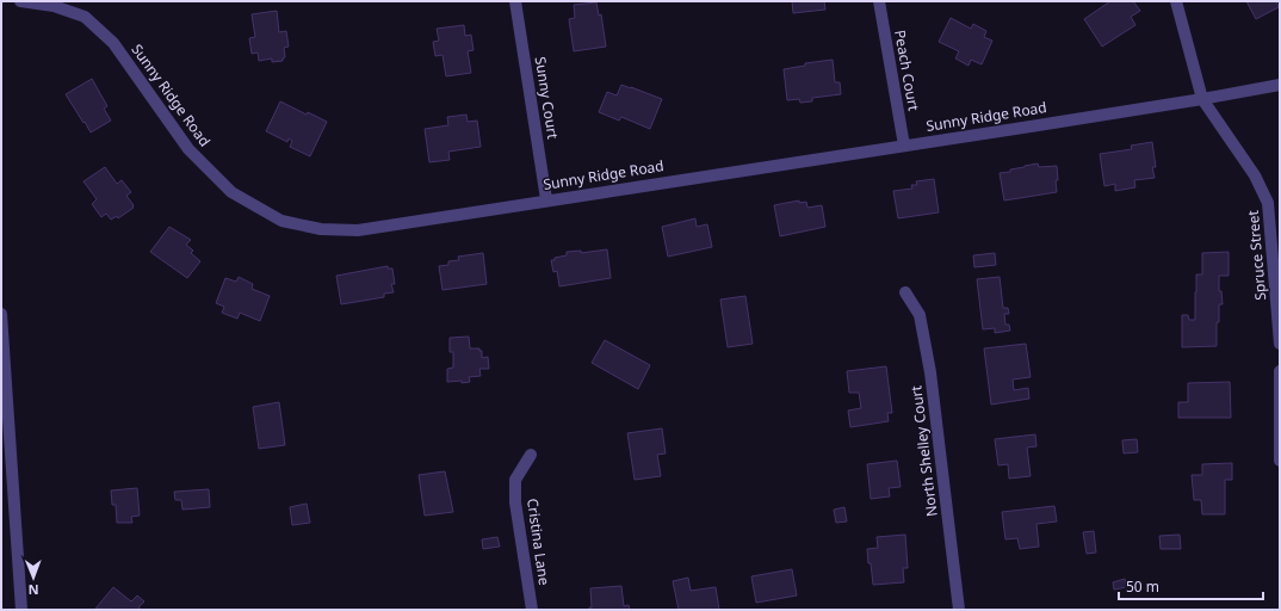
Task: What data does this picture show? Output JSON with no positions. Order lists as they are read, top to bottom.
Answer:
{
  "streets": {
    "street": [
      "Peach Court",
      "Sunny Ridge Road",
      "Sunny Court",
      "Spruce Street",
      "North Shelley Court",
      "Cristina Lane"
    ]
  },
  "crossings": [
    ["Peach Court", "Sunny Ridge Road"],
    ["Sunny Ridge Road", "Sunny Court"],
    ["Sunny Ridge Road", "Spruce Street"]
  ],
  "scale_bar": "50 m",
  "north": "bottom"
}
